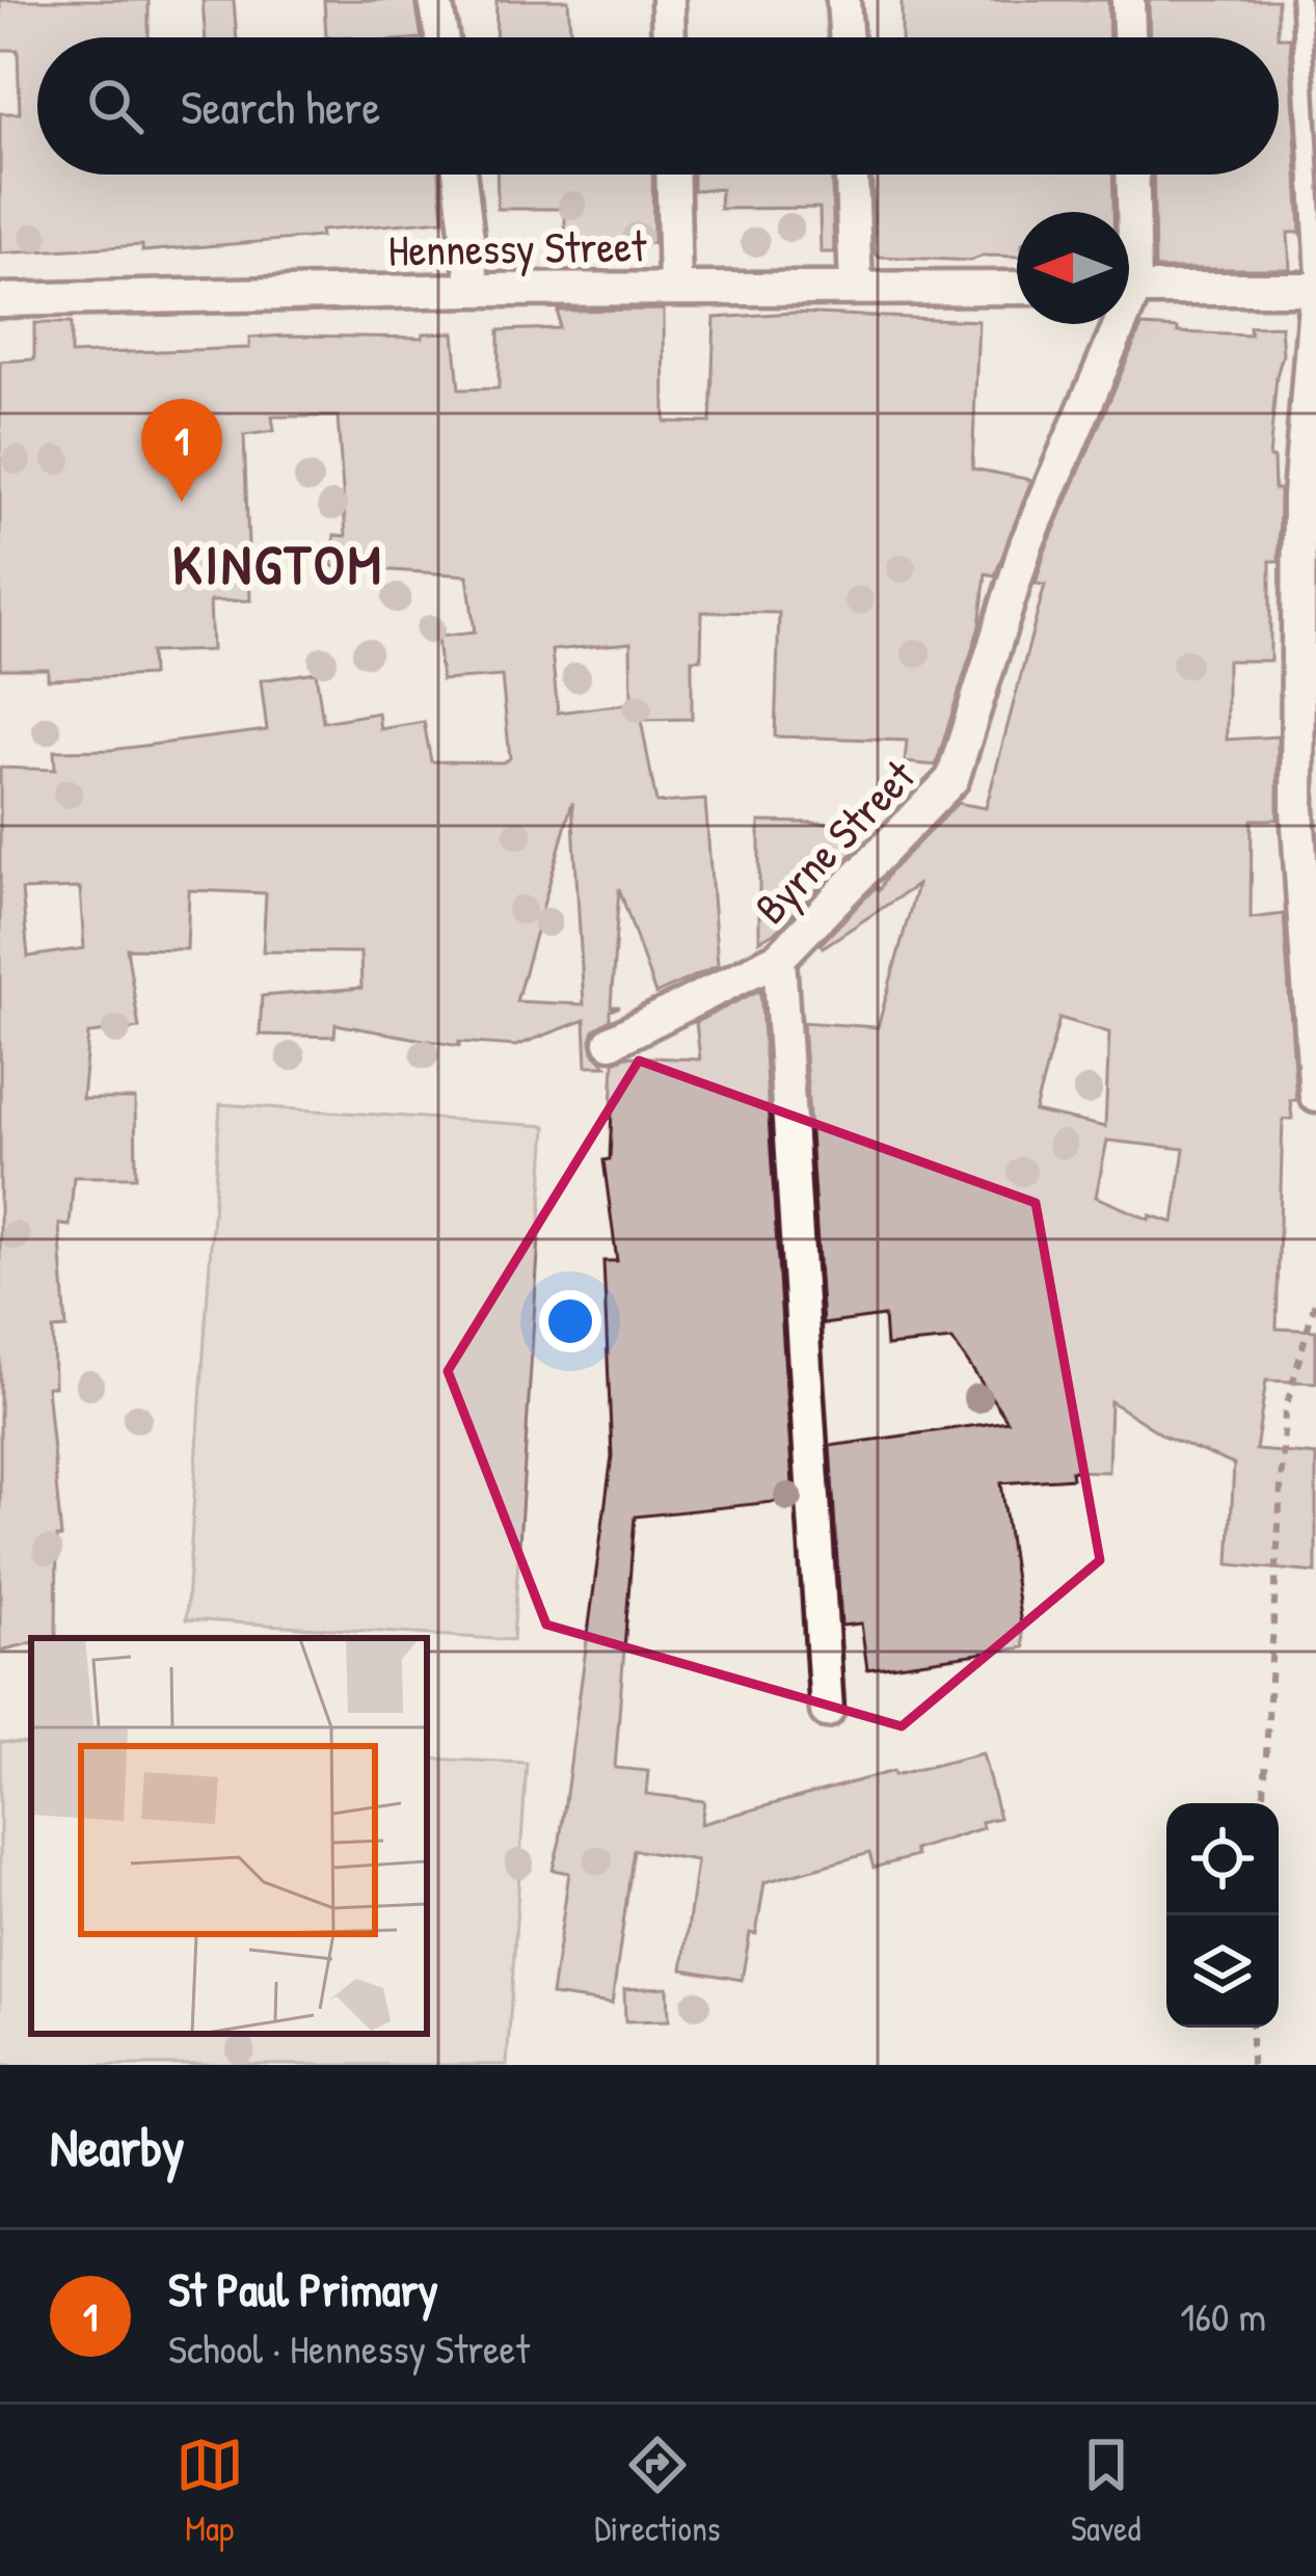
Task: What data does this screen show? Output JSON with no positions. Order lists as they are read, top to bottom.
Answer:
{
  "streets": {
    "street": ["Hennessy Street", "Byrne Street"]
  },
  "districts": ["KINGTOM"],
  "north": "left",
  "page": {
    "search": "Search here",
    "pins": "1",
    "heading": "Nearby",
    "list": [
      {
        "mark": "1",
        "name": "St Paul Primary",
        "note": "School · Hennessy Street",
        "value": "160 m"
      }
    ],
    "nav": ["Map", "Directions", "Saved"]
  }
}
